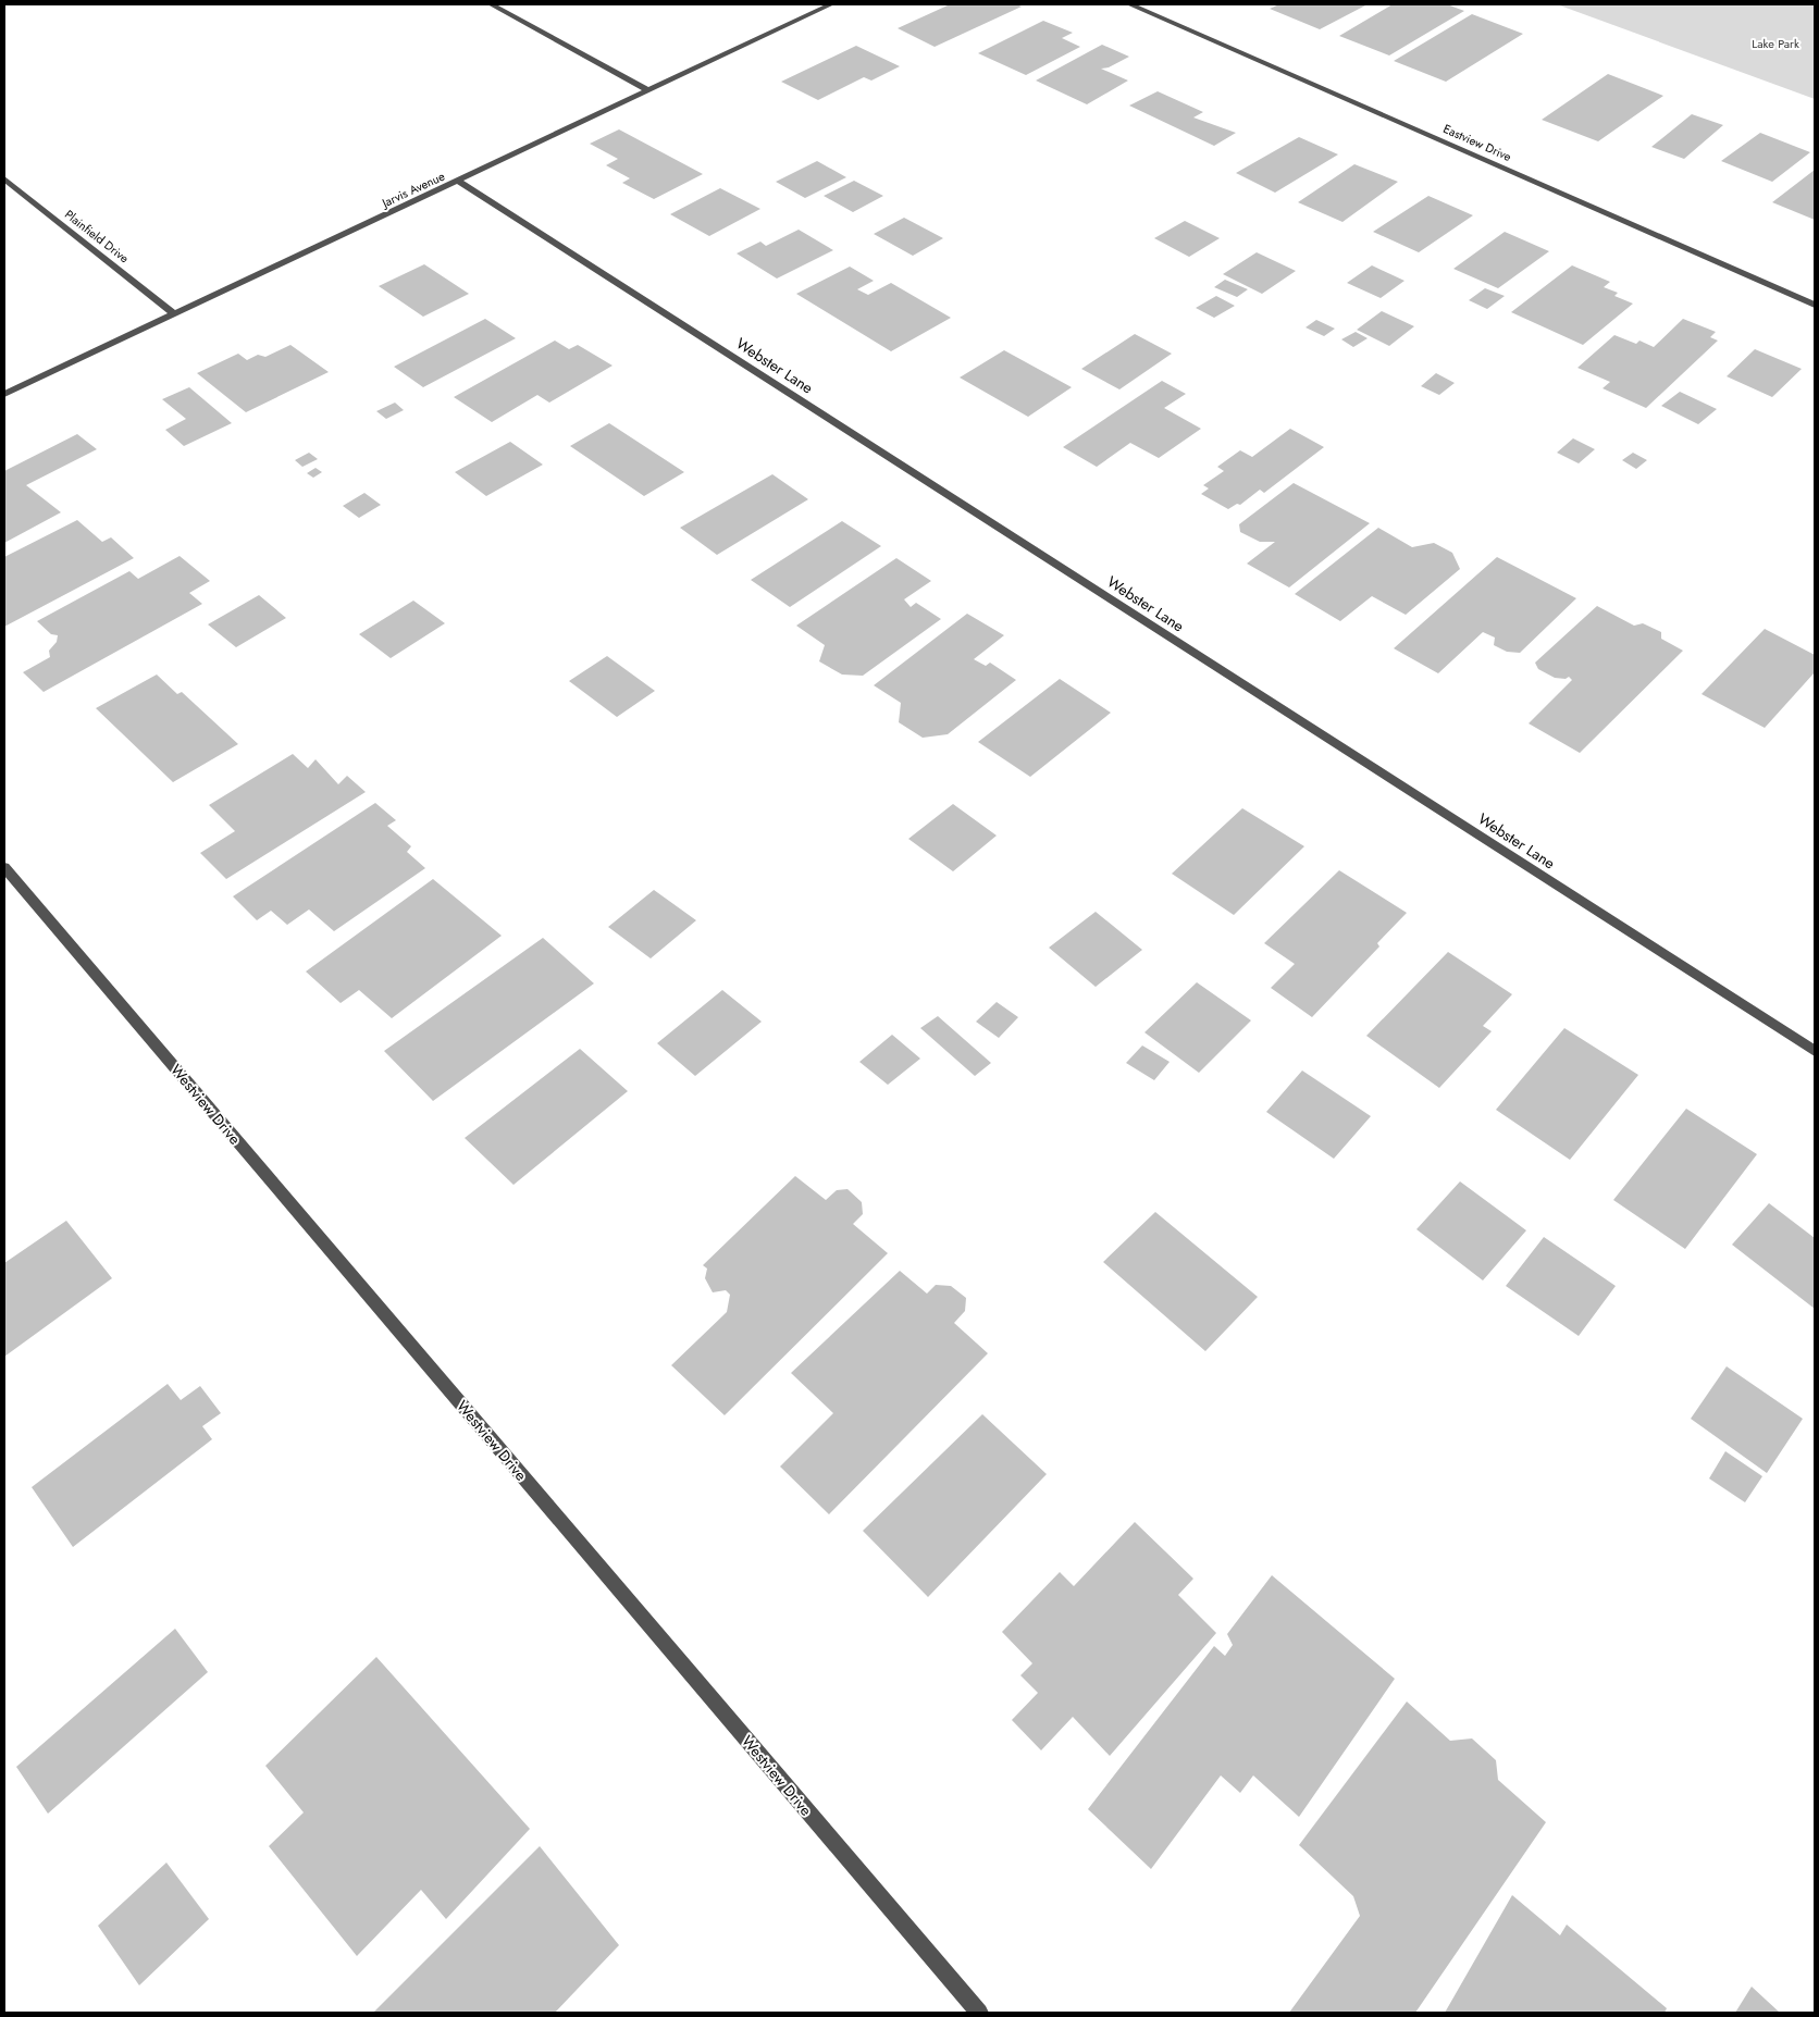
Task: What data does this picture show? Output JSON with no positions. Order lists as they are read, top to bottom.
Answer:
{
  "streets": {
    "street": [
      "Eastview Drive",
      "Jarvis Avenue",
      "Plainfield Drive",
      "Webster Lane",
      "Westview Drive"
    ]
  },
  "crossings": [
    ["Jarvis Avenue", "Plainfield Drive"],
    ["Jarvis Avenue", "Webster Lane"]
  ],
  "parks": ["Lake Park"]
}
